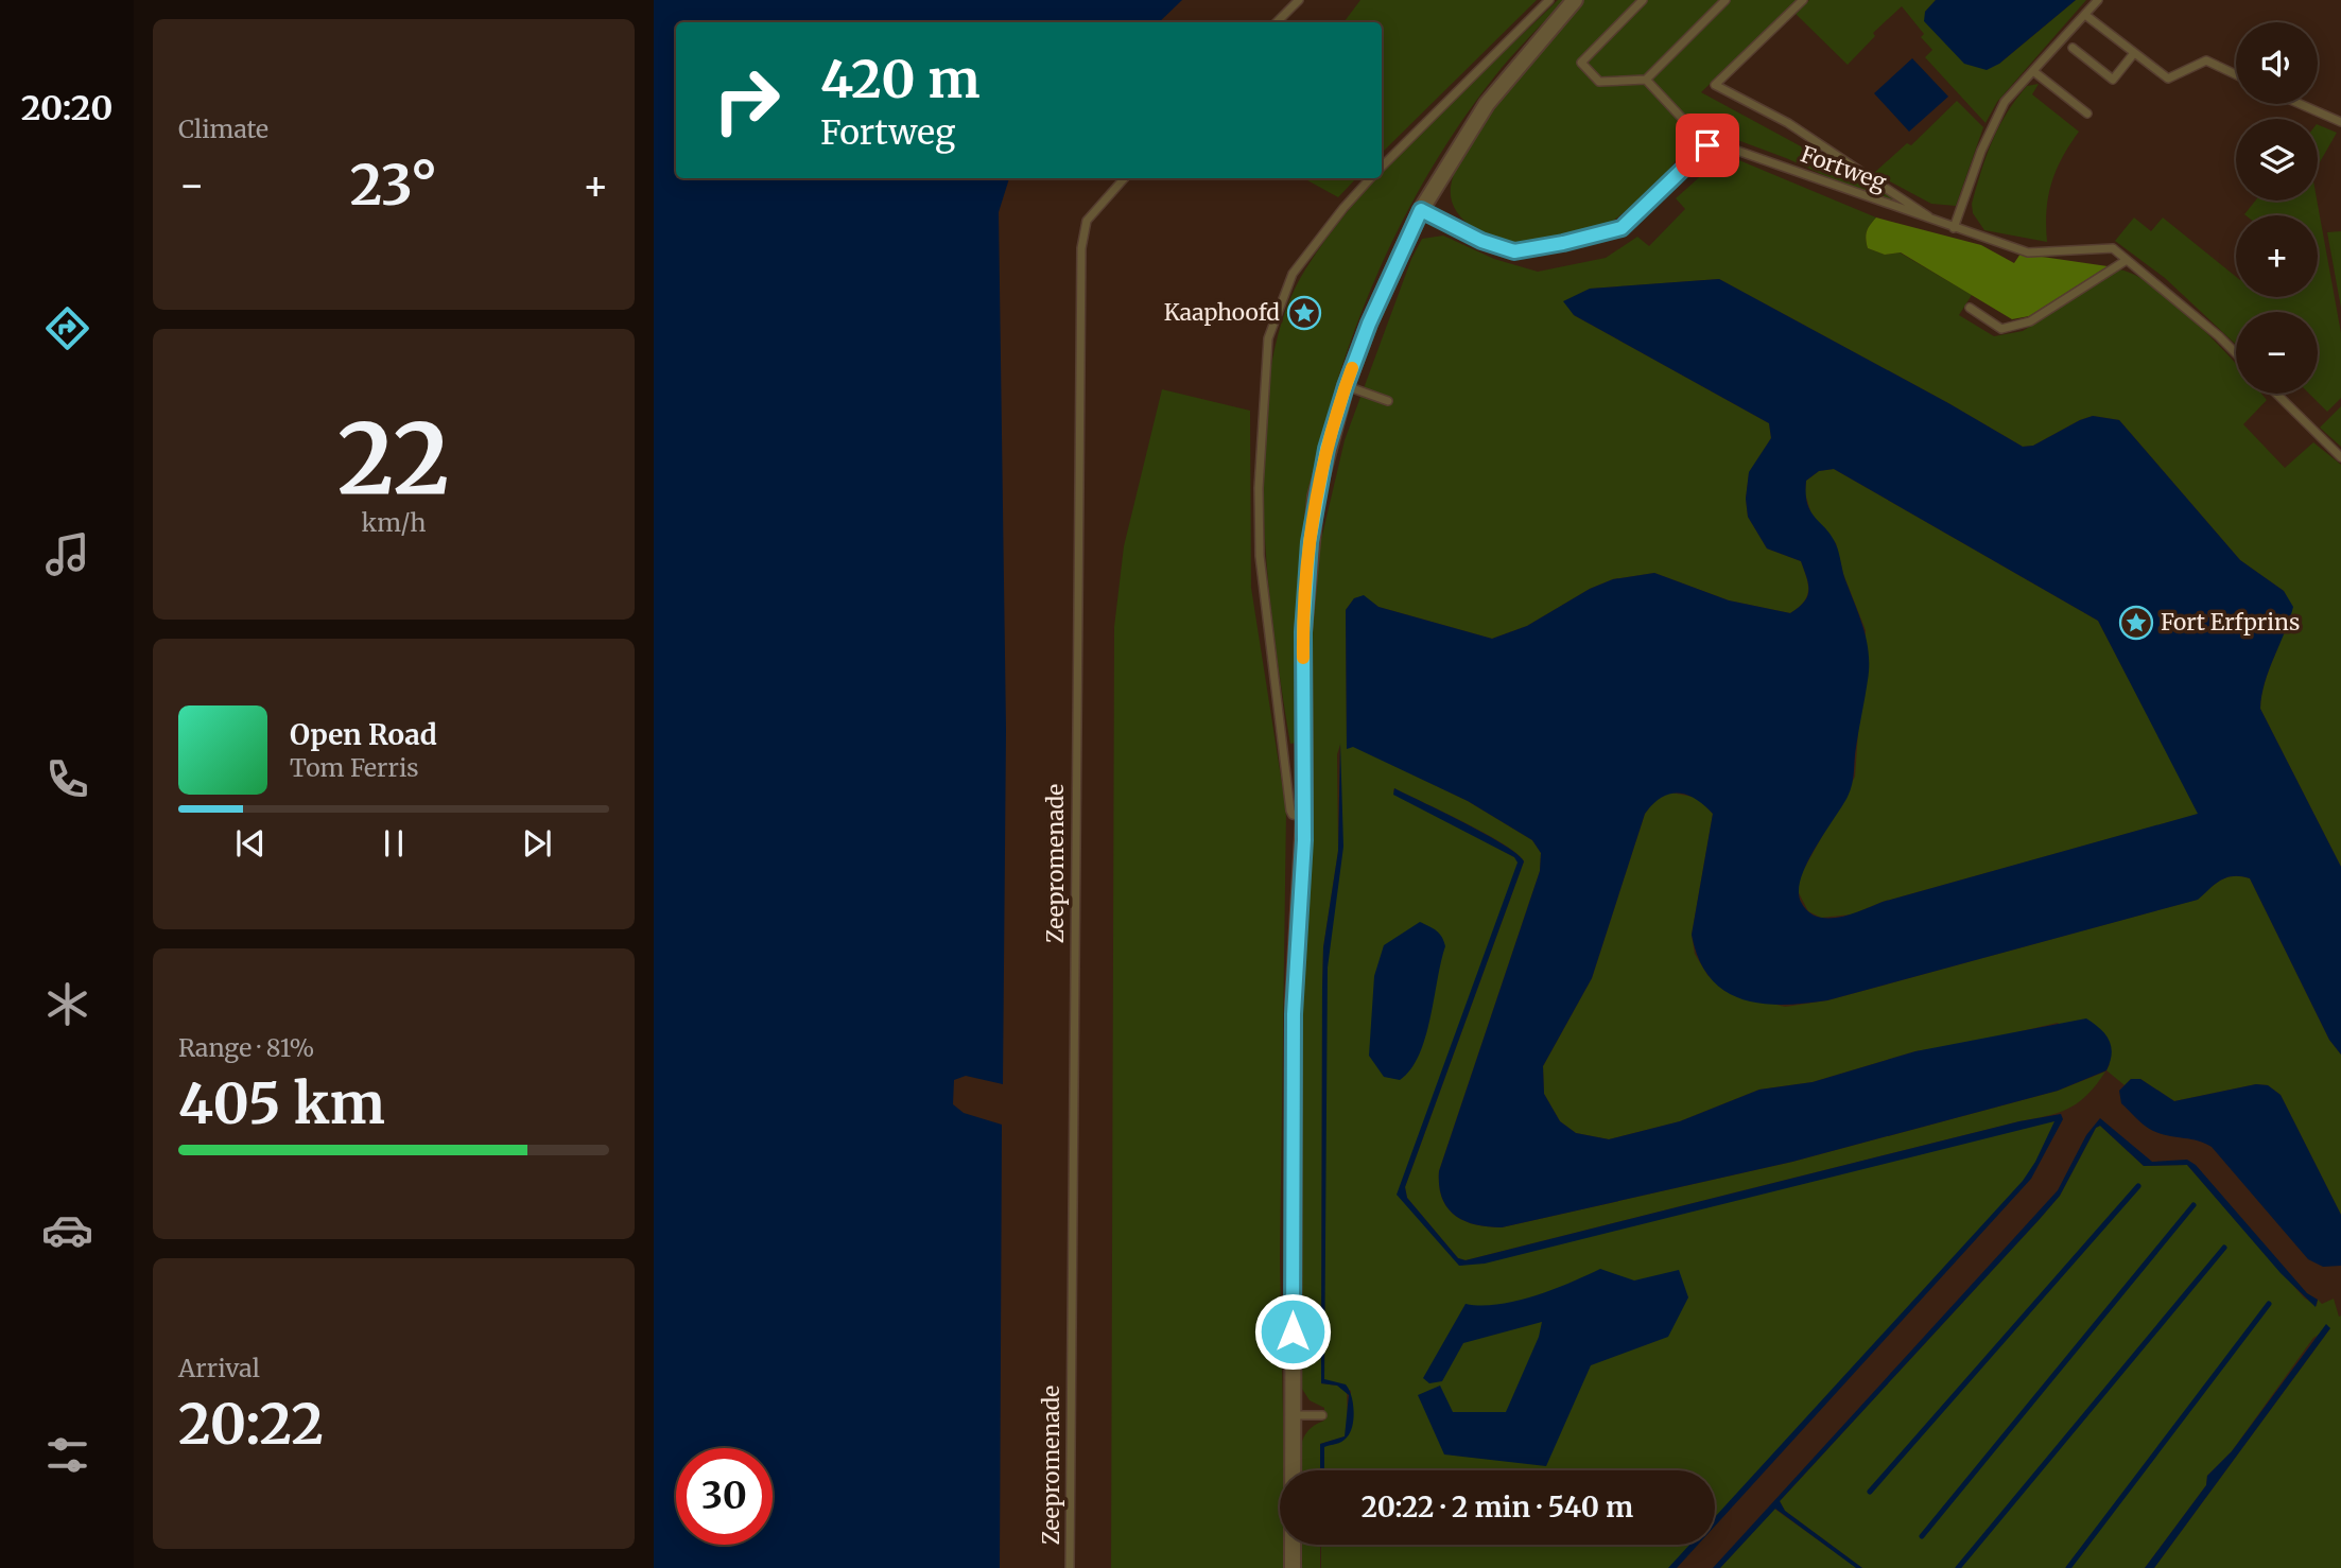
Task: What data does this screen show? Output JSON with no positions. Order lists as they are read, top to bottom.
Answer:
{
  "streets": {
    "lane": ["Fortweg", "Zeepromenade"]
  },
  "places": {
    "place": ["Kaaphoofd", "Fort Erfprins"]
  },
  "page": {
    "tabs": "20:20",
    "tile": [
      "Climate",
      ["22", "km/h"],
      ["Range · 81%", "405 km"],
      ["Arrival", "20:22"]
    ],
    "map_buttons": ["+", "−"],
    "turn": ["420 m", "Fortweg"],
    "heat": ["−", "23°", "+"],
    "song": ["Open Road", "Tom Ferris"],
    "limit": "30",
    "trip": "20:22 · 2 min · 540 m"
  }
}
